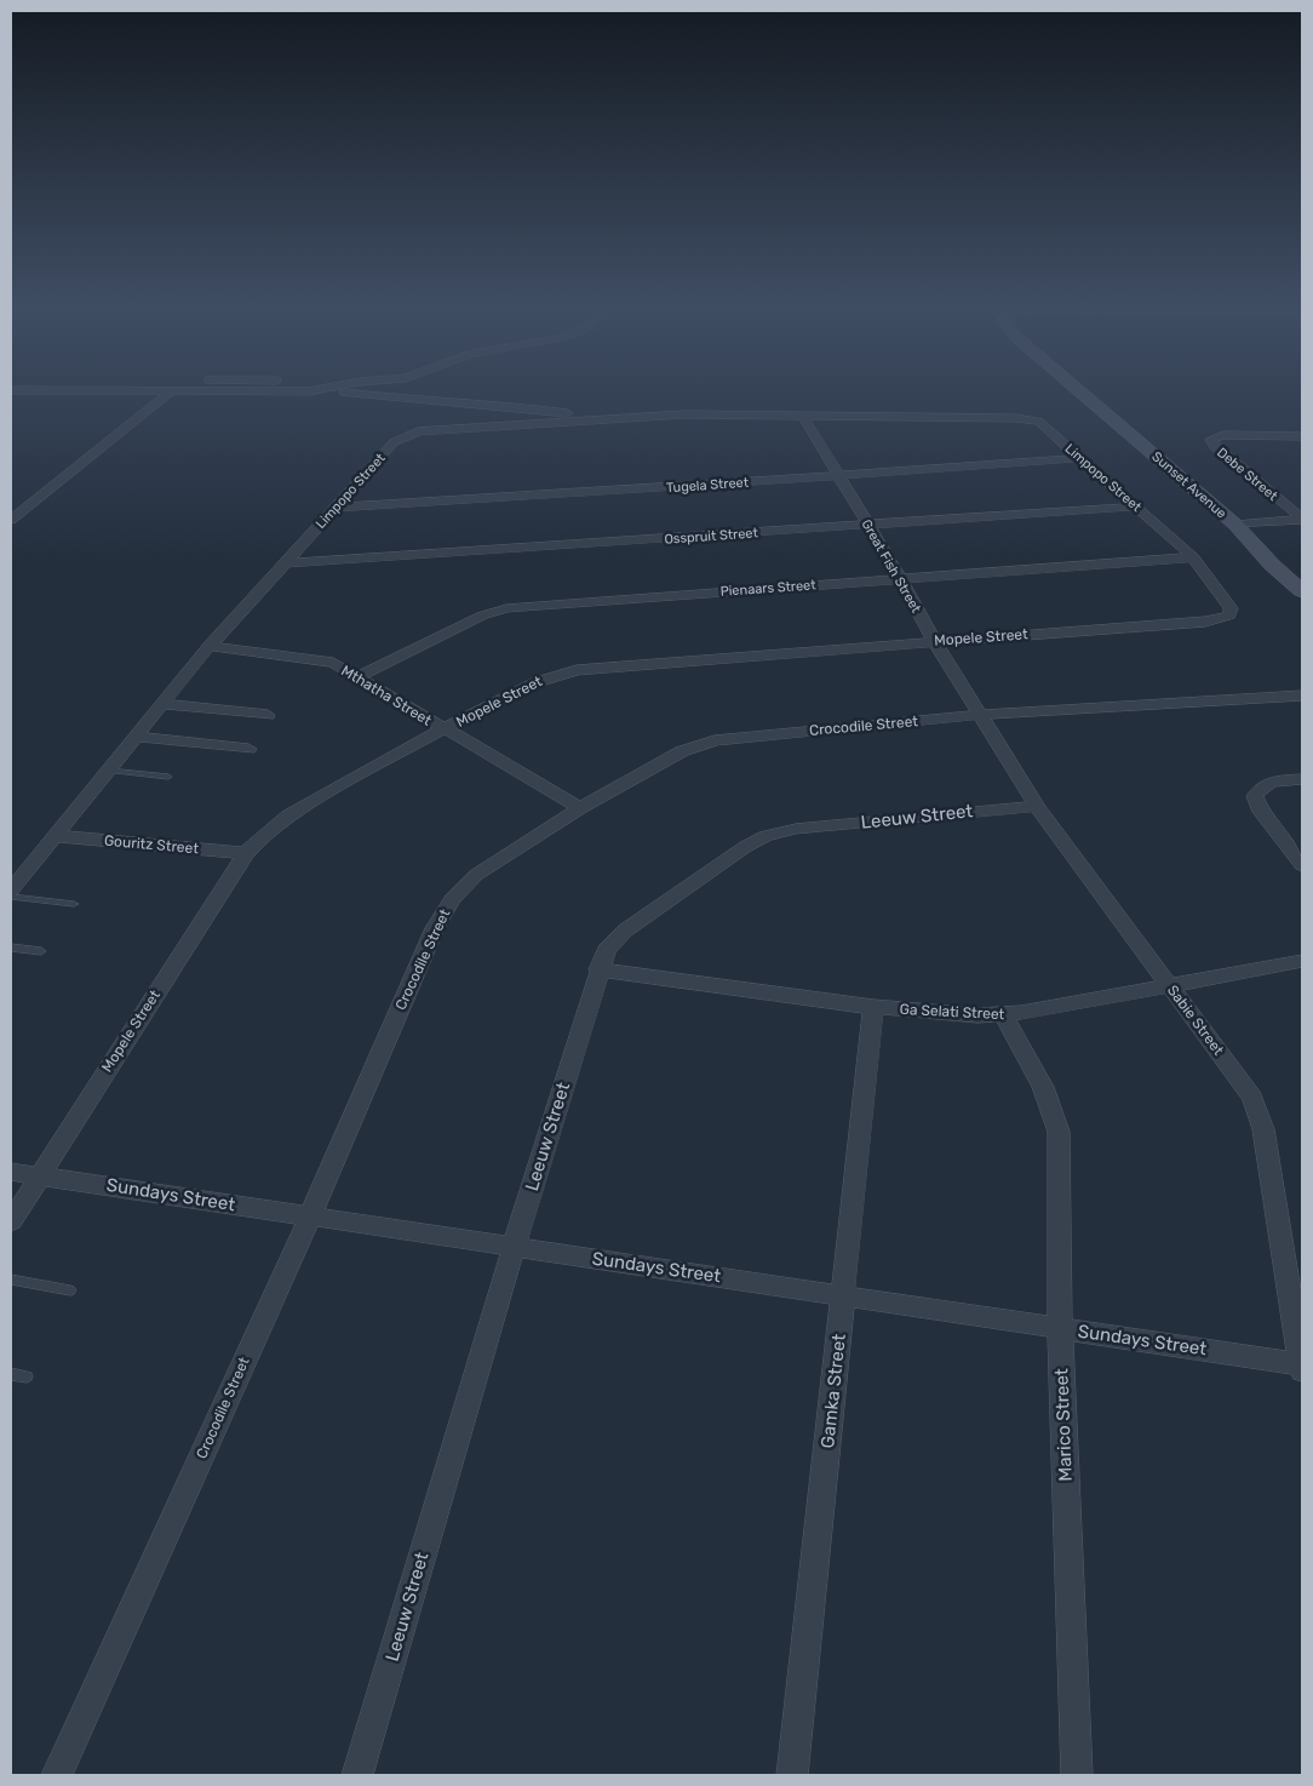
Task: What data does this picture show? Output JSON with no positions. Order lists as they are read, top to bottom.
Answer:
{
  "streets": {
    "street": [
      "Debe Street",
      "Limpopo Street",
      "Tugela Street",
      "Sunset Avenue",
      "Osspruit Street",
      "Great Fish Street",
      "Pienaars Street",
      "Mopele Street",
      "Mthatha Street",
      "Crocodile Street",
      "Leeuw Street",
      "Gouritz Street",
      "Ga Selati Street",
      "Sabie Street",
      "Sundays Street",
      "Gamka Street",
      "Marico Street"
    ]
  },
  "crossings": [
    ["Limpopo Street", "Tugela Street"],
    ["Limpopo Street", "Osspruit Street"],
    ["Limpopo Street", "Great Fish Street"],
    ["Limpopo Street", "Pienaars Street"],
    ["Limpopo Street", "Mopele Street"],
    ["Limpopo Street", "Mthatha Street"],
    ["Limpopo Street", "Gouritz Street"],
    ["Tugela Street", "Great Fish Street"],
    ["Osspruit Street", "Great Fish Street"],
    ["Great Fish Street", "Pienaars Street"],
    ["Great Fish Street", "Mopele Street"],
    ["Great Fish Street", "Crocodile Street"],
    ["Great Fish Street", "Sabie Street"],
    ["Pienaars Street", "Mthatha Street"],
    ["Mopele Street", "Mthatha Street"],
    ["Mopele Street", "Gouritz Street"],
    ["Mopele Street", "Sundays Street"],
    ["Mthatha Street", "Crocodile Street"],
    ["Crocodile Street", "Sabie Street"],
    ["Crocodile Street", "Sundays Street"],
    ["Leeuw Street", "Ga Selati Street"],
    ["Leeuw Street", "Sabie Street"],
    ["Leeuw Street", "Sundays Street"],
    ["Ga Selati Street", "Sabie Street"],
    ["Ga Selati Street", "Gamka Street"],
    ["Ga Selati Street", "Marico Street"],
    ["Sabie Street", "Sundays Street"],
    ["Sundays Street", "Gamka Street"],
    ["Sundays Street", "Marico Street"]
  ]
}
